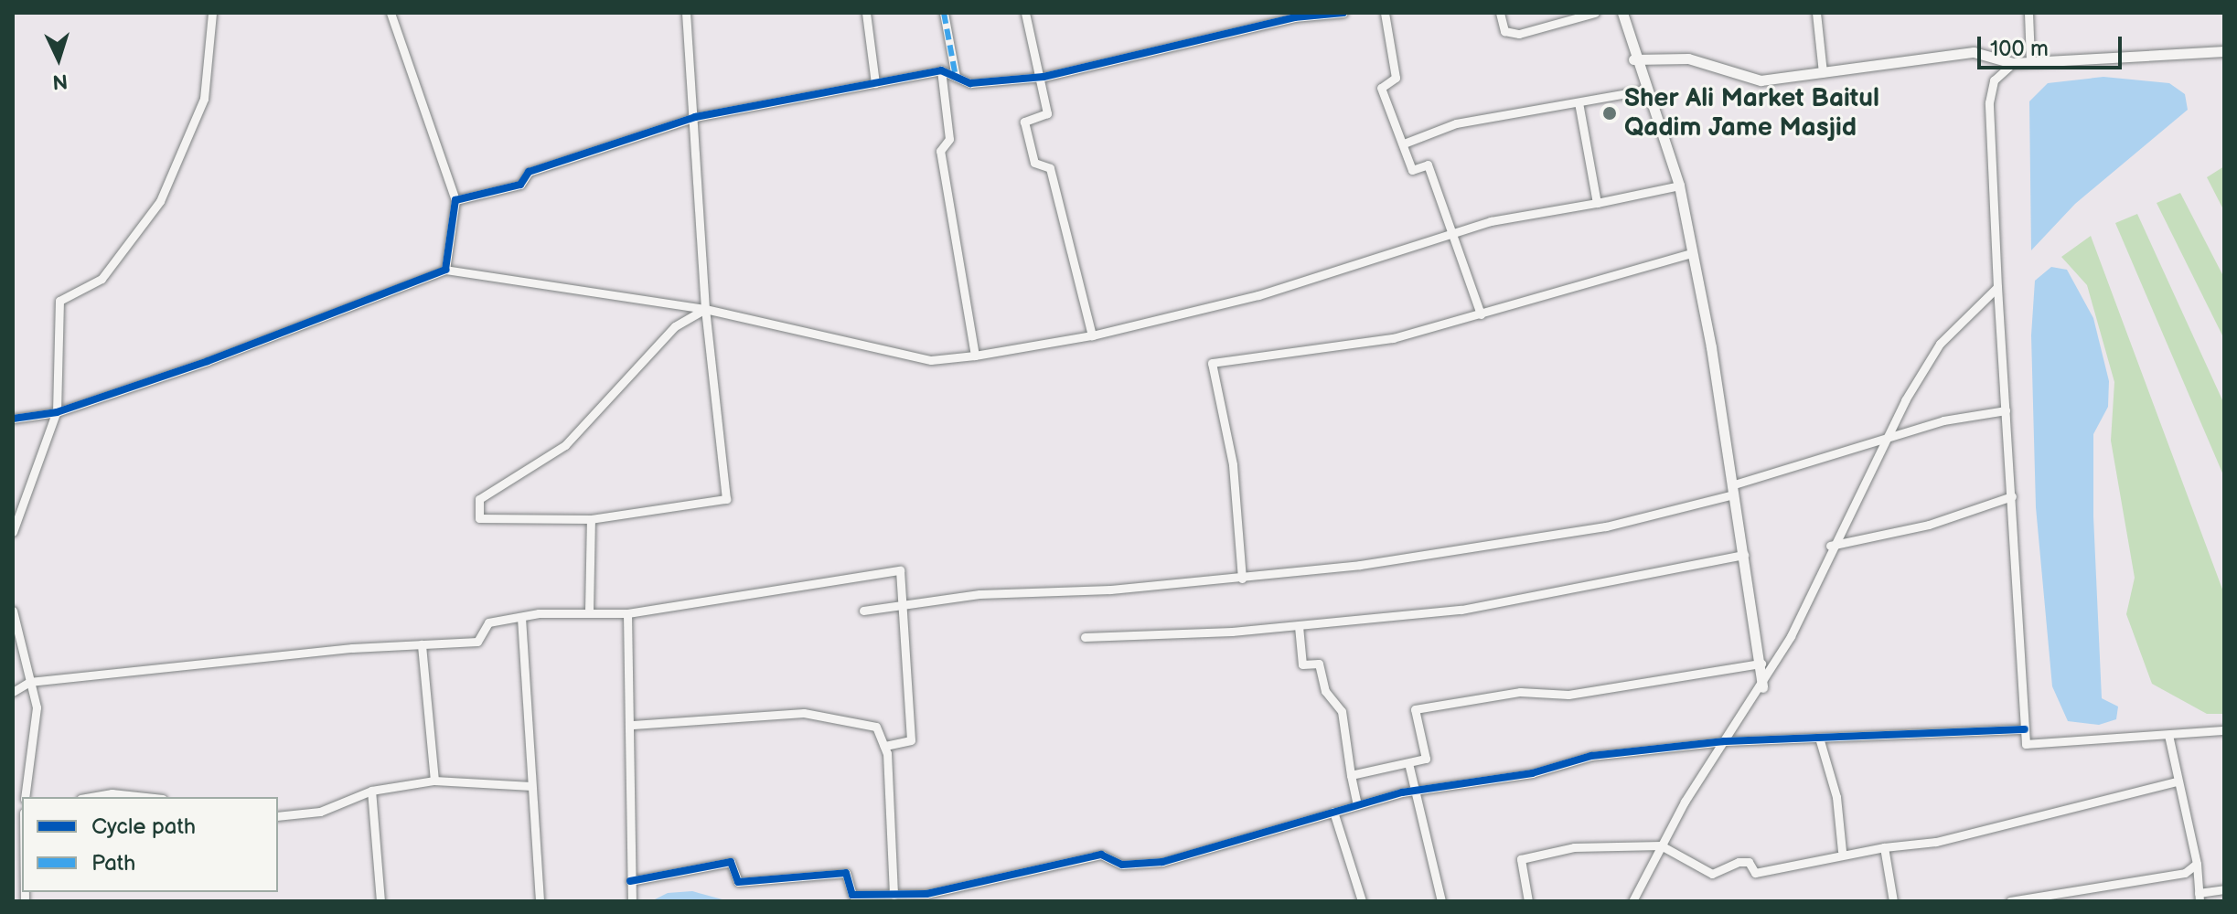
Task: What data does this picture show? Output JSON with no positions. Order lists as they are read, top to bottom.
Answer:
{
  "places": ["Sher Ali Market Baitul Qadim Jame Masjid"],
  "legend": ["Cycle path", "Path"],
  "scale_bar": "100 m",
  "north": "bottom"
}
